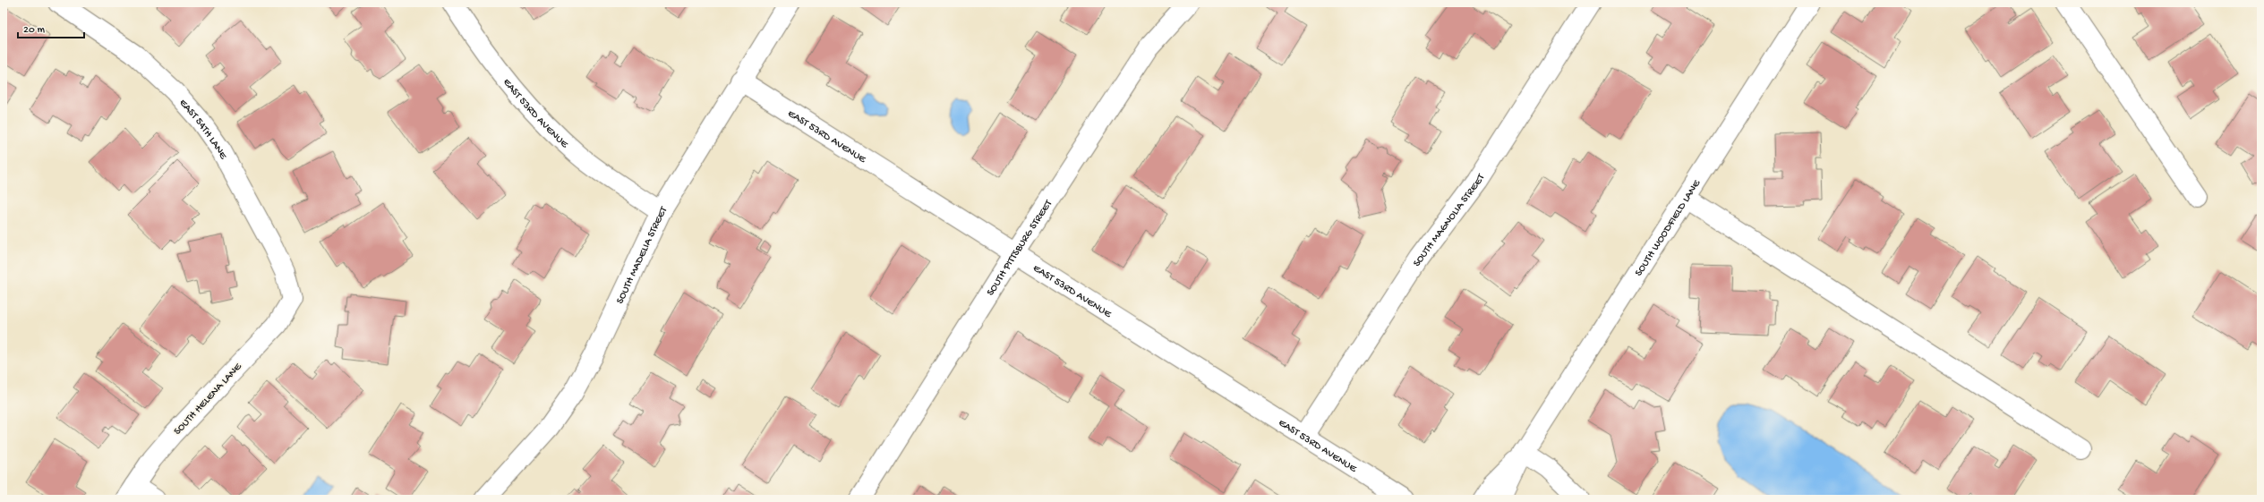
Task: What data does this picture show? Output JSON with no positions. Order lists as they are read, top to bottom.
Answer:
{
  "streets": {
    "street": [
      "EAST 53RD AVENUE",
      "EAST 54TH LANE",
      "SOUTH MAGNOLIA STREET",
      "SOUTH WOODFIELD LANE",
      "SOUTH PITTSBURG STREET",
      "SOUTH MADELIA STREET",
      "SOUTH HELENA LANE"
    ]
  },
  "crossings": [
    ["EAST 53RD AVENUE", "SOUTH MAGNOLIA STREET"],
    ["EAST 53RD AVENUE", "SOUTH PITTSBURG STREET"],
    ["EAST 53RD AVENUE", "SOUTH MADELIA STREET"],
    ["EAST 54TH LANE", "SOUTH HELENA LANE"]
  ],
  "scale_bar": "20 m"
}
